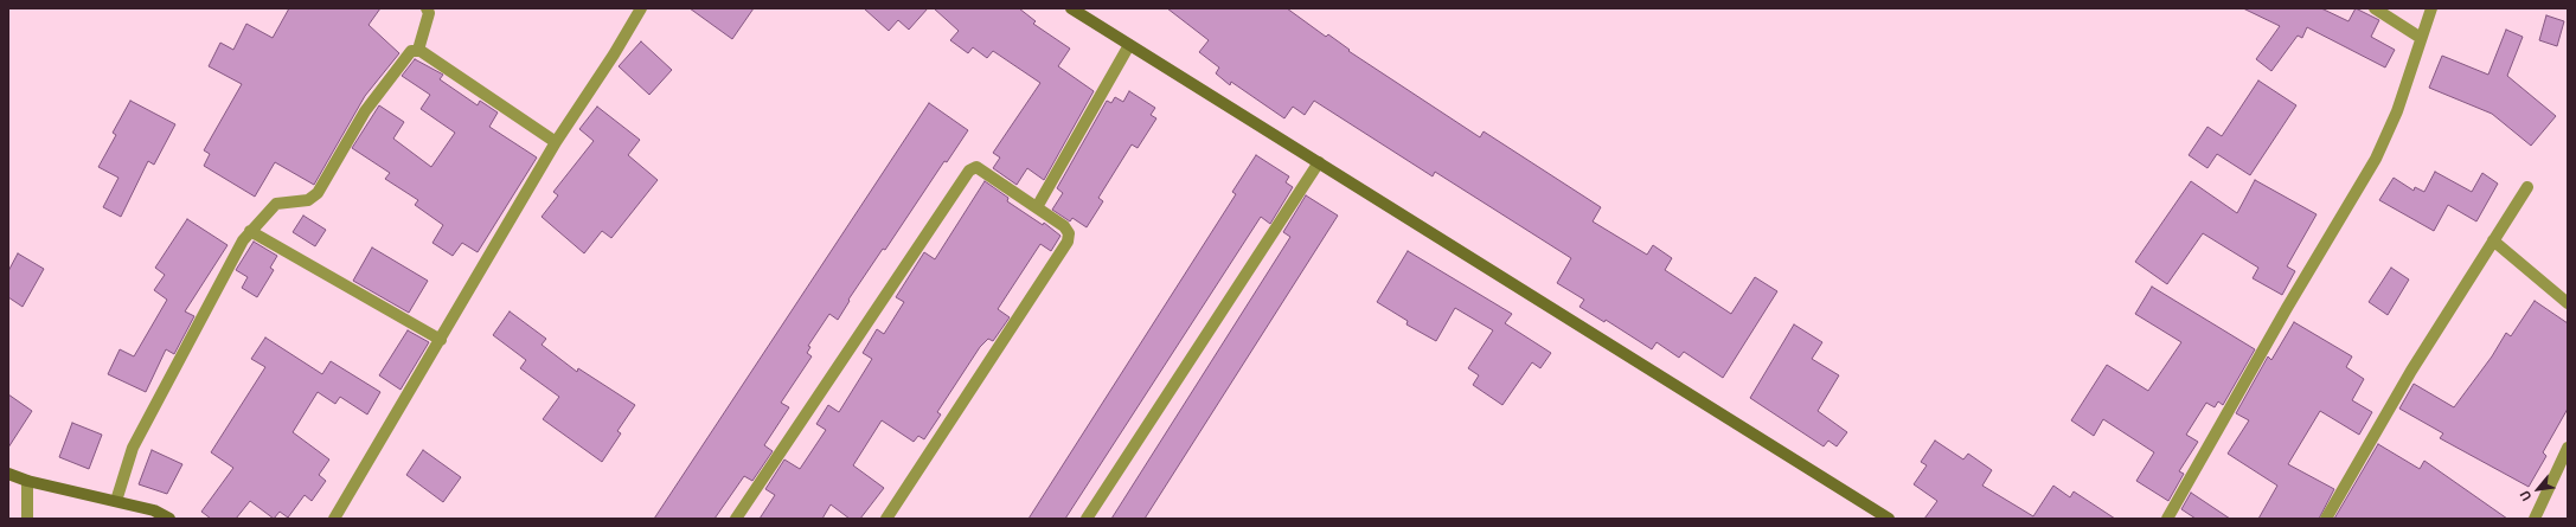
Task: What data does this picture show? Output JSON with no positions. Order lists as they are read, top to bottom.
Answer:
{
  "north": "bottom left"
}
